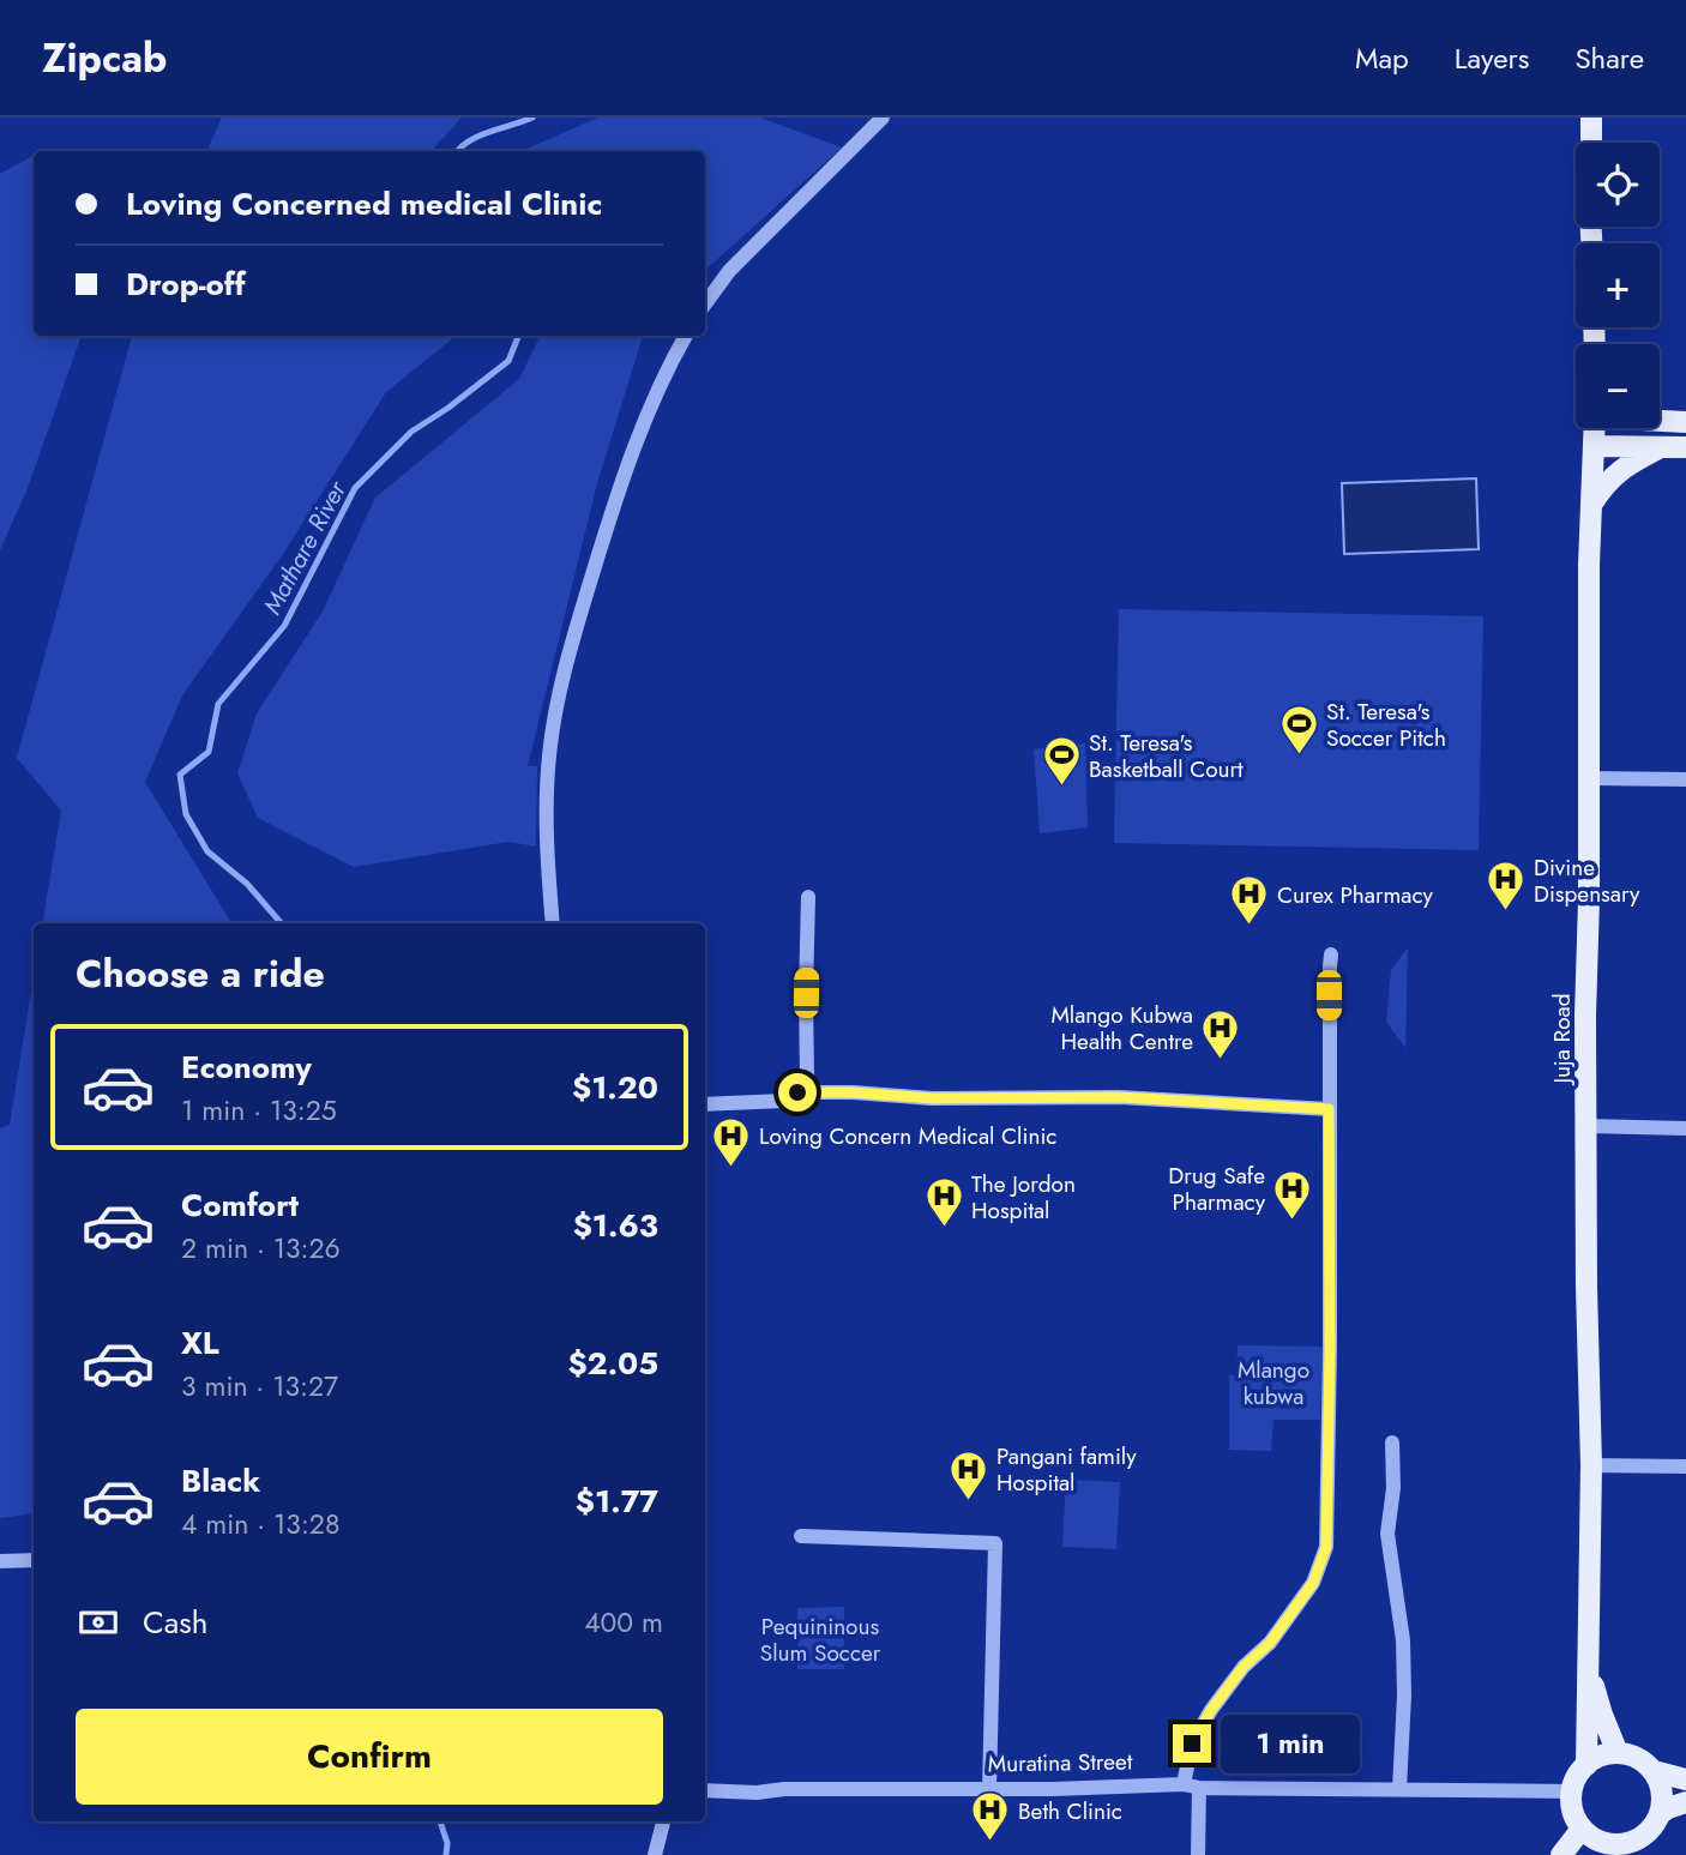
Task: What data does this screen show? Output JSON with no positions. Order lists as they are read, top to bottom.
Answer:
{
  "streets": {
    "main road": ["Juja Road"],
    "street": ["Muratina Street"]
  },
  "crossings": [
    ["Juja Road", "Muratina Street"]
  ],
  "water": ["Mathare River"],
  "parks": ["Mlango kubwa", "Pequininous Slum Soccer"],
  "places": {
    "sports": ["St. Teresa's Soccer Pitch", "St. Teresa's Basketball Court"],
    "hospital": [
      "Divine Dispensary",
      "Curex Pharmacy",
      "Mlango Kubwa Health Centre",
      "Loving Concern Medical Clinic",
      "Drug Safe Pharmacy",
      "The Jordon Hospital",
      "Pangani family Hospital",
      "Beth Clinic"
    ]
  },
  "page": {
    "header": "Zipcab",
    "nav": ["Map", "Layers", "Share"],
    "map_buttons": ["+", "−"],
    "banner": ["Loving Concerned medical Clinic", "Drop-off"],
    "heading": "Choose a ride",
    "list": [
      {
        "name": "Economy",
        "note": "1 min · 13:25",
        "value": "$1.20"
      },
      {
        "name": "Comfort",
        "note": "2 min · 13:26",
        "value": "$1.63"
      },
      {
        "name": "XL",
        "note": "3 min · 13:27",
        "value": "$2.05"
      },
      {
        "name": "Black",
        "note": "4 min · 13:28",
        "value": "$1.77"
      }
    ],
    "pay": ["Cash", "400 m"],
    "buttons": "Confirm",
    "bubble": "1 min"
  }
}
